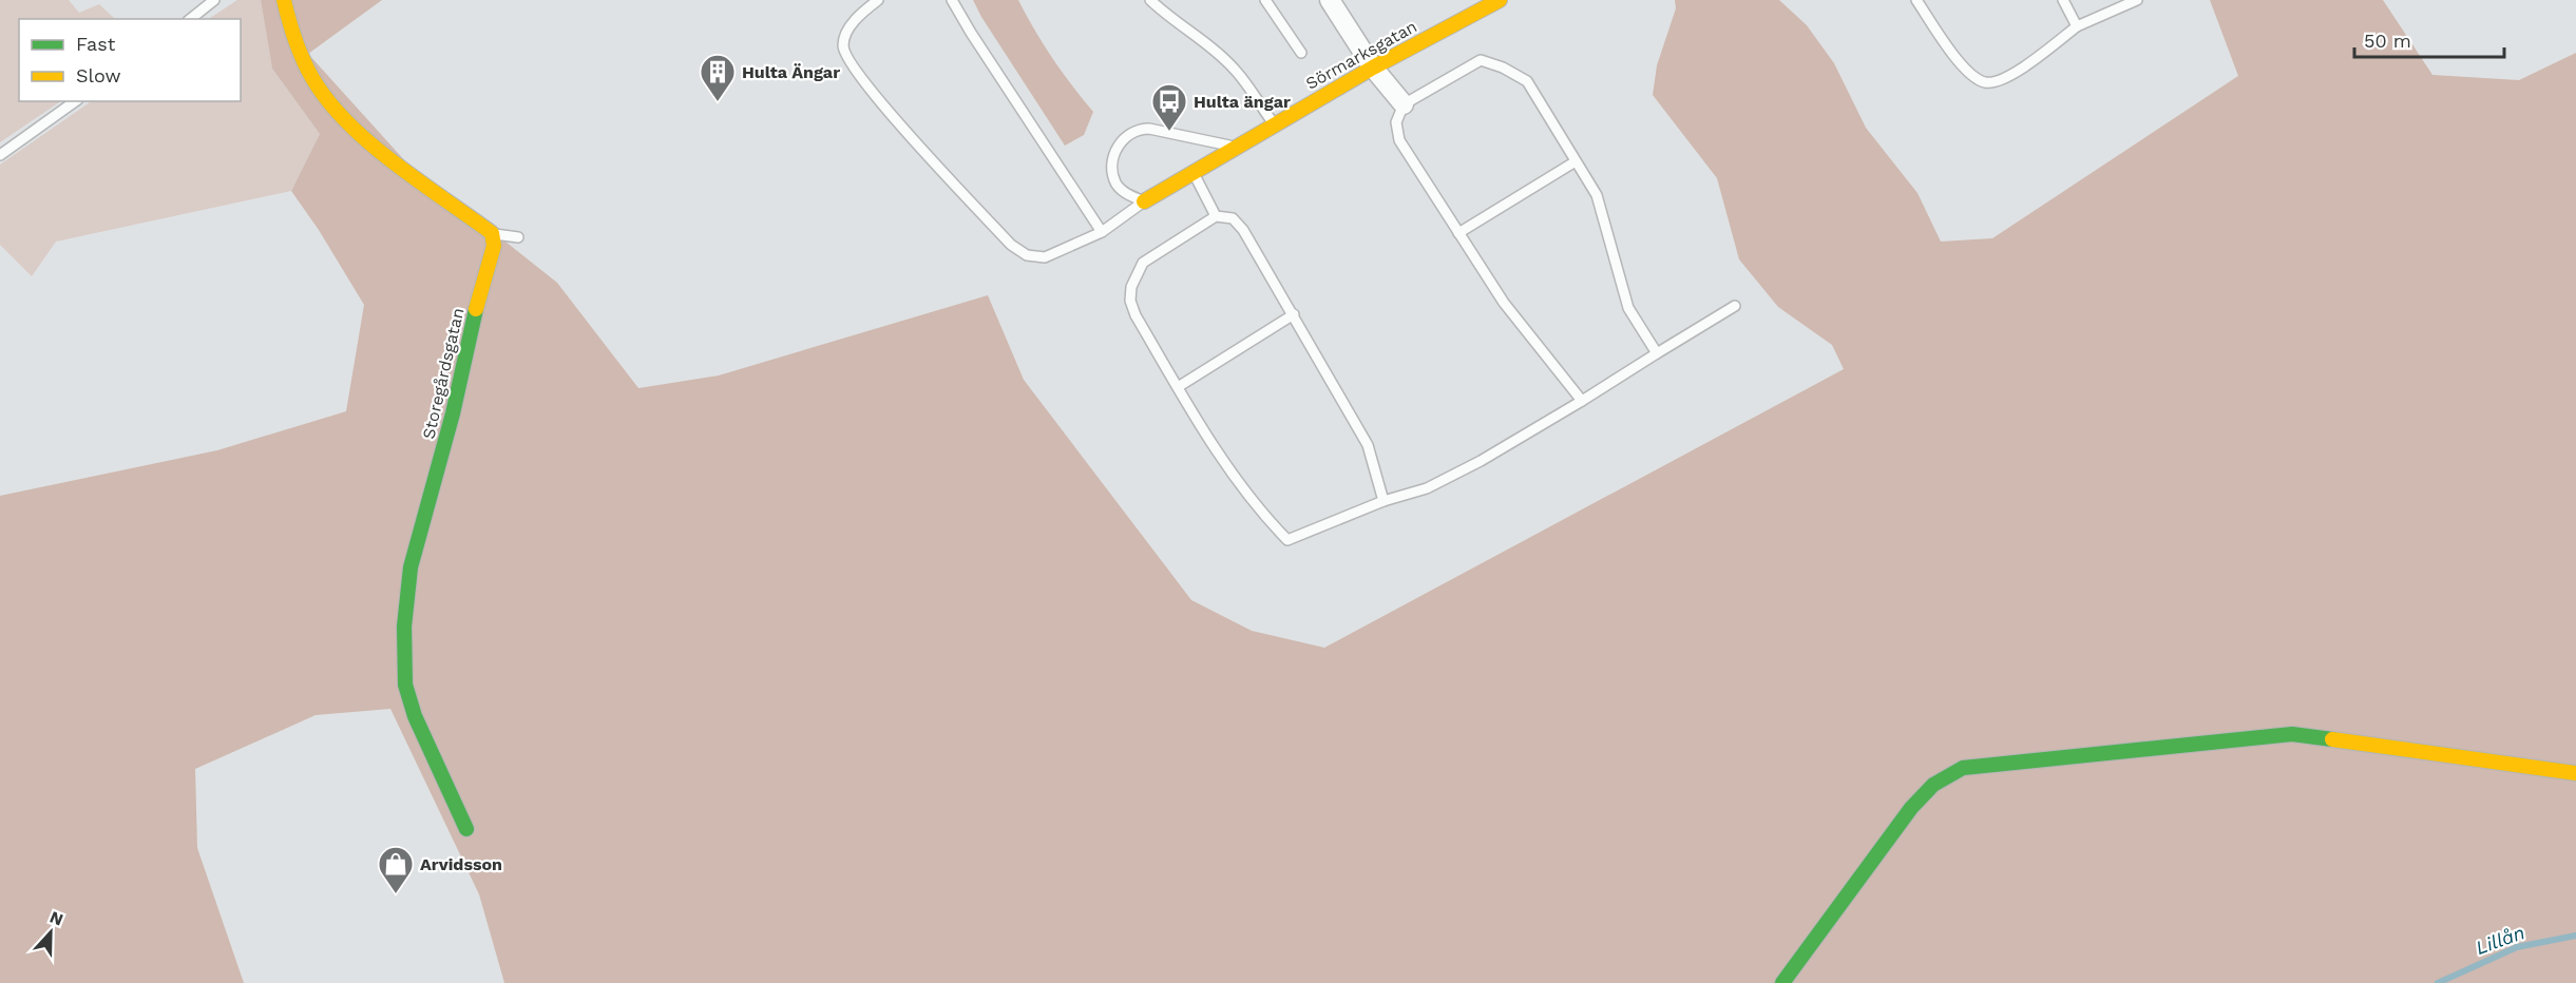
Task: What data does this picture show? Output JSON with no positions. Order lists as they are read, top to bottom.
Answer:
{
  "streets": {
    "street": ["Sörmarksgatan", "Storegårdsgatan"]
  },
  "water": ["Lillån"],
  "places": {
    "building": ["Hulta Ängar"],
    "bus stop": ["Hulta ängar"],
    "shop": ["Arvidsson"]
  },
  "legend": ["Fast", "Slow"],
  "scale_bar": "50 m",
  "north": "top"
}
